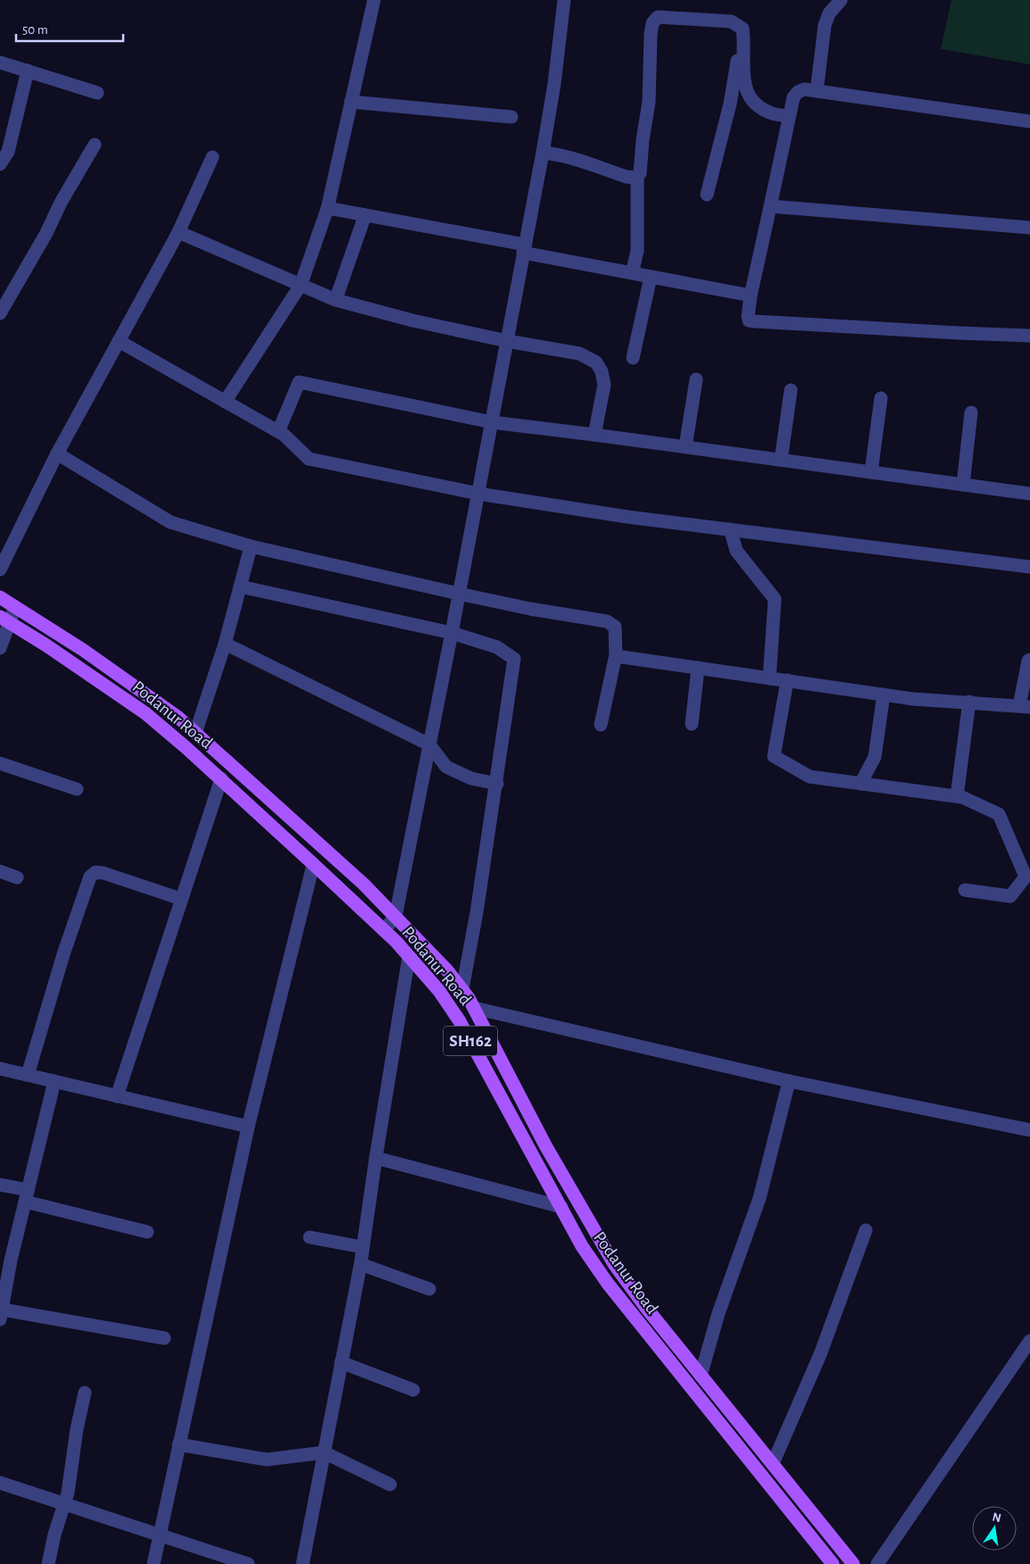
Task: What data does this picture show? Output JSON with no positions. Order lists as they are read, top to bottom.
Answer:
{
  "streets": {
    "main road": ["Podanur Road", "SH162"]
  },
  "scale_bar": "50 m",
  "north": "top"
}
